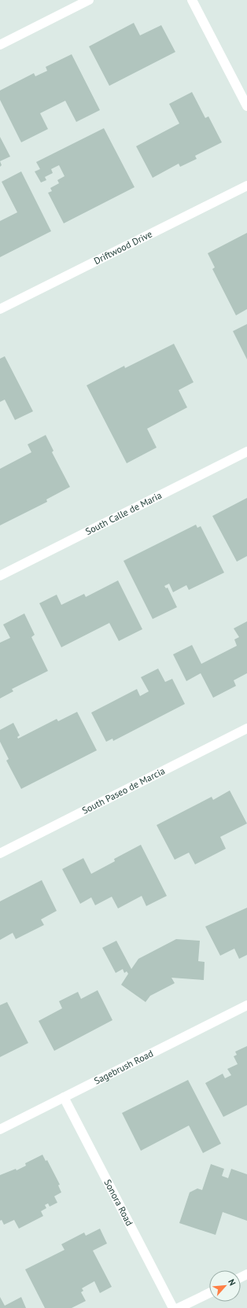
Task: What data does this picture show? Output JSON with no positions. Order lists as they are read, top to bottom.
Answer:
{
  "streets": {
    "street": [
      "Driftwood Drive",
      "South Calle de Maria",
      "South Paseo de Marcia",
      "Sagebrush Road",
      "Sonora Road"
    ]
  },
  "crossings": [
    ["Sagebrush Road", "Sonora Road"]
  ],
  "north": "top right"
}
